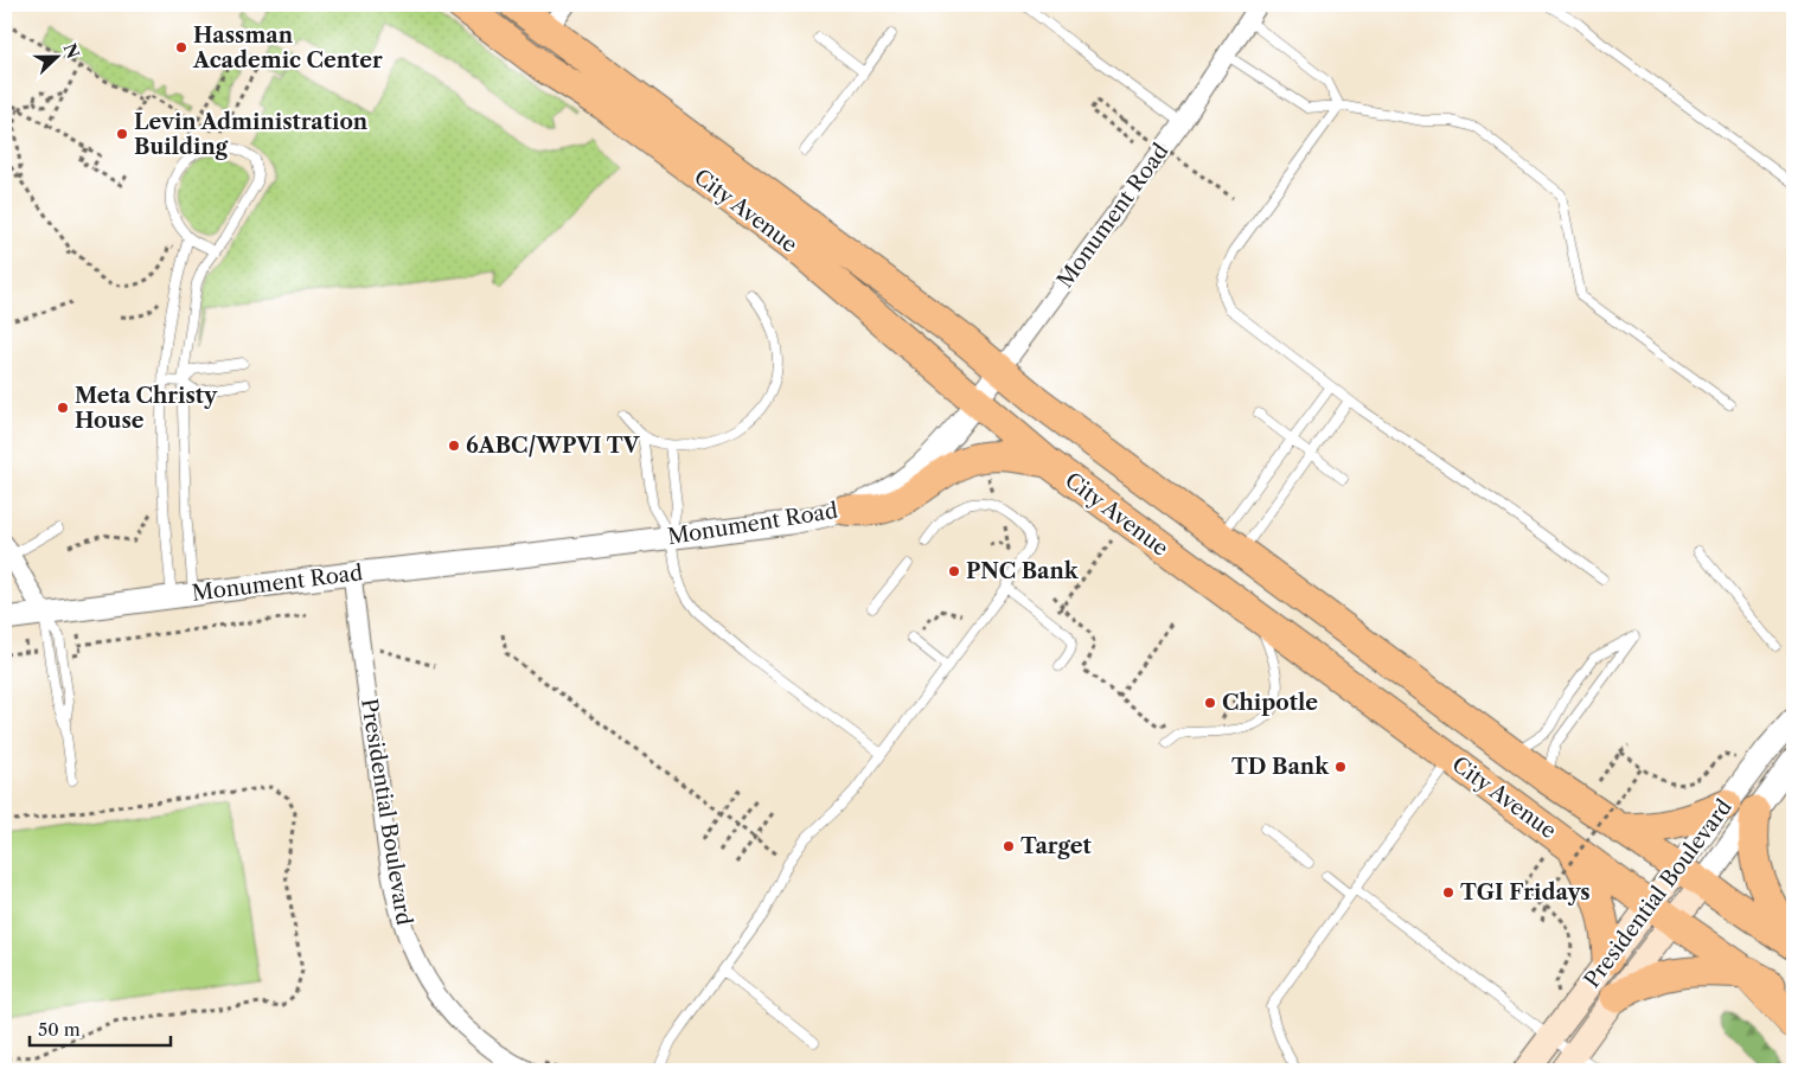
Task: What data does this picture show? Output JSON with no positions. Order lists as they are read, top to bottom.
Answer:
{
  "streets": {
    "highway": ["City Avenue"],
    "main road": ["Presidential Boulevard"],
    "street": ["Monument Road"]
  },
  "crossings": [
    ["City Avenue", "Monument Road"],
    ["City Avenue", "Presidential Boulevard"],
    ["Monument Road", "Presidential Boulevard"]
  ],
  "places": [
    "Hassman Academic Center",
    "Levin Administration Building",
    "Meta Christy House",
    "6ABC/WPVI TV",
    "PNC Bank",
    "Chipotle",
    "TD Bank",
    "Target",
    "TGI Fridays"
  ],
  "scale_bar": "50 m",
  "north": "right"
}
